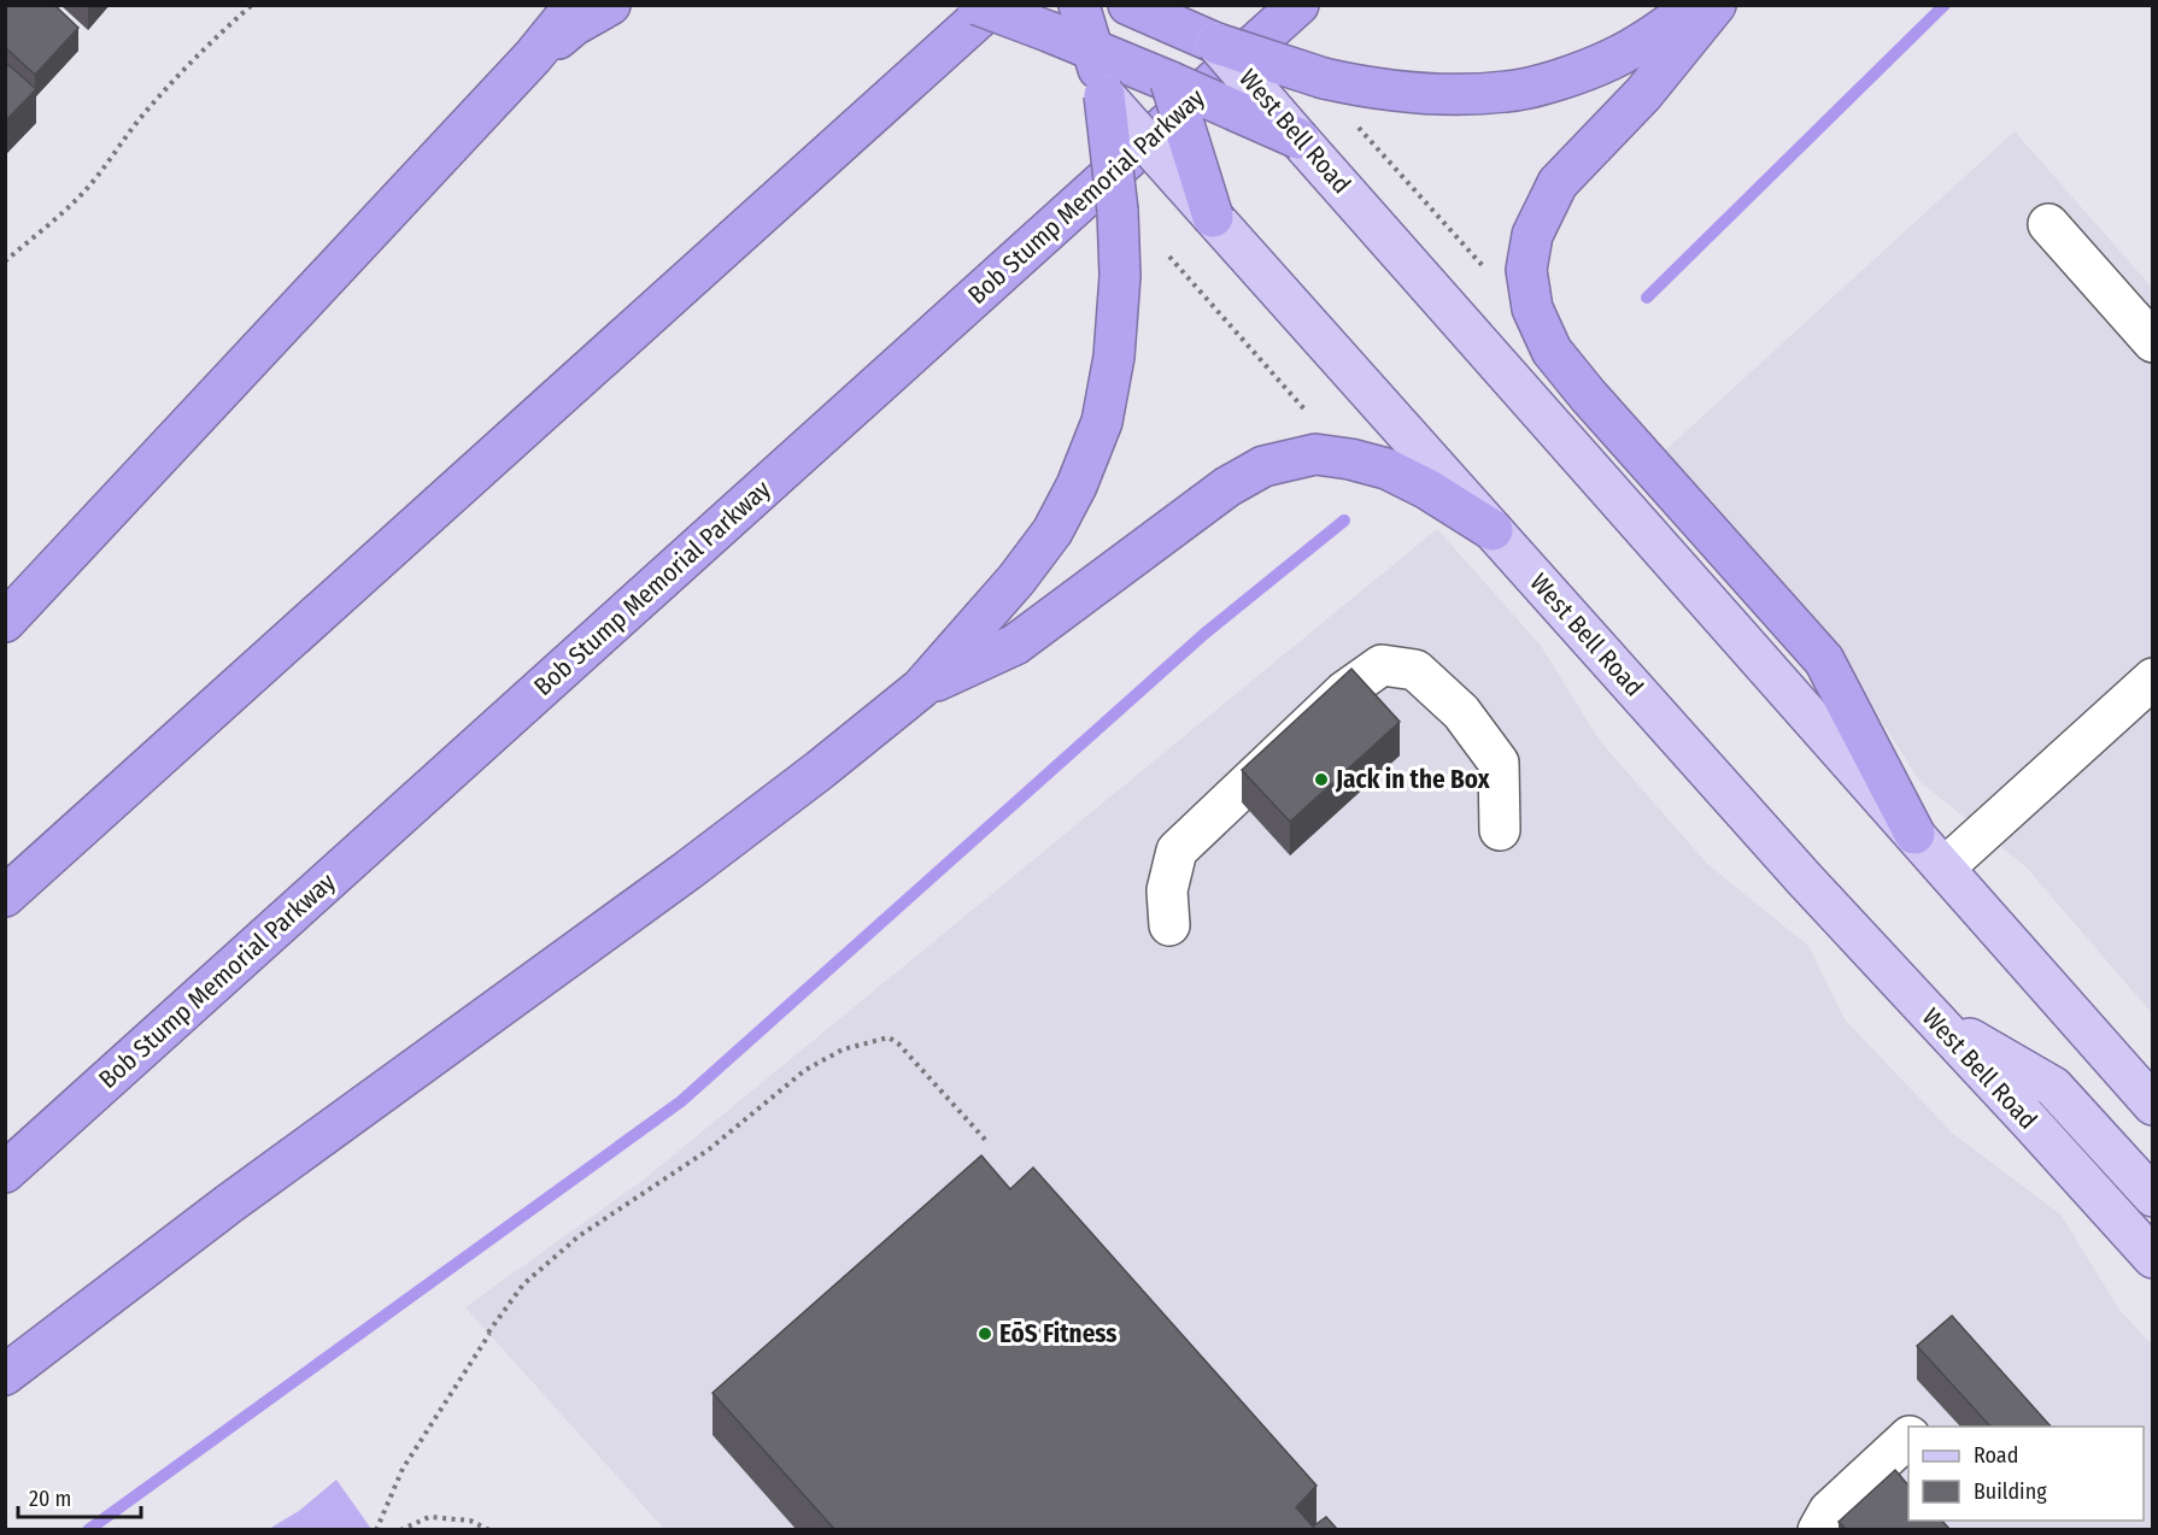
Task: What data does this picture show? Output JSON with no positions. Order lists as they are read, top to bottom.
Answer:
{
  "streets": {
    "highway": ["Bob Stump Memorial Parkway"],
    "main road": ["West Bell Road"]
  },
  "places": ["Jack in the Box", "EōS Fitness"],
  "legend": ["Road", "Building"],
  "scale_bar": "20 m"
}
